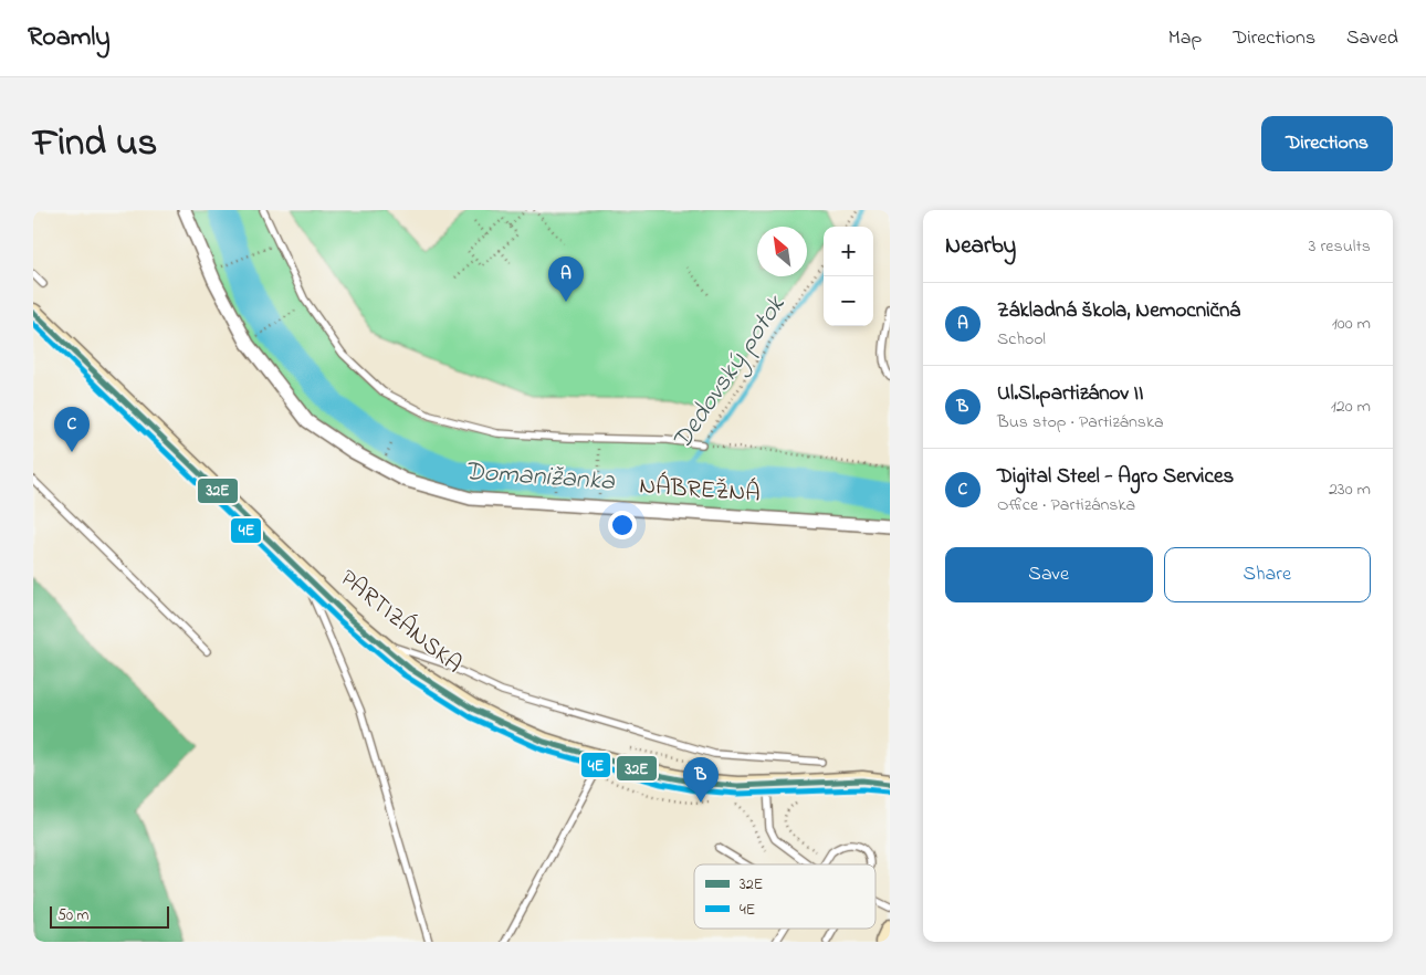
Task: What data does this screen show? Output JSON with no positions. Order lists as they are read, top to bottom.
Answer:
{
  "streets": {
    "main road": ["PARTIZÁNSKA"],
    "street": ["NÁBREŽNÁ"]
  },
  "water": ["Dedovský potok", "Domanižanka"],
  "lines": ["transit line 32E", "transit line 4E"],
  "legend": ["32E", "4E"],
  "scale_bar": "50 m",
  "north": "top left",
  "page": {
    "header": "Roamly",
    "nav": ["Map", "Directions", "Saved"],
    "title": "Find us",
    "buttons": [
      "Directions",
      ["Save", "Share"]
    ],
    "heading": ["Nearby", "3 results"],
    "map_buttons": ["+", "−"],
    "pins": ["A", "C", "B"],
    "list": [
      {
        "mark": "A",
        "name": "Základná škola, Nemocničná",
        "note": "School",
        "value": "100 m"
      },
      {
        "mark": "B",
        "name": "Ul.Sl.partizánov II",
        "note": "Bus stop · Partizánska",
        "value": "120 m"
      },
      {
        "mark": "C",
        "name": "Digital Steel - Agro Services",
        "note": "Office · Partizánska",
        "value": "230 m"
      }
    ],
    "scale": "50 m"
  }
}
